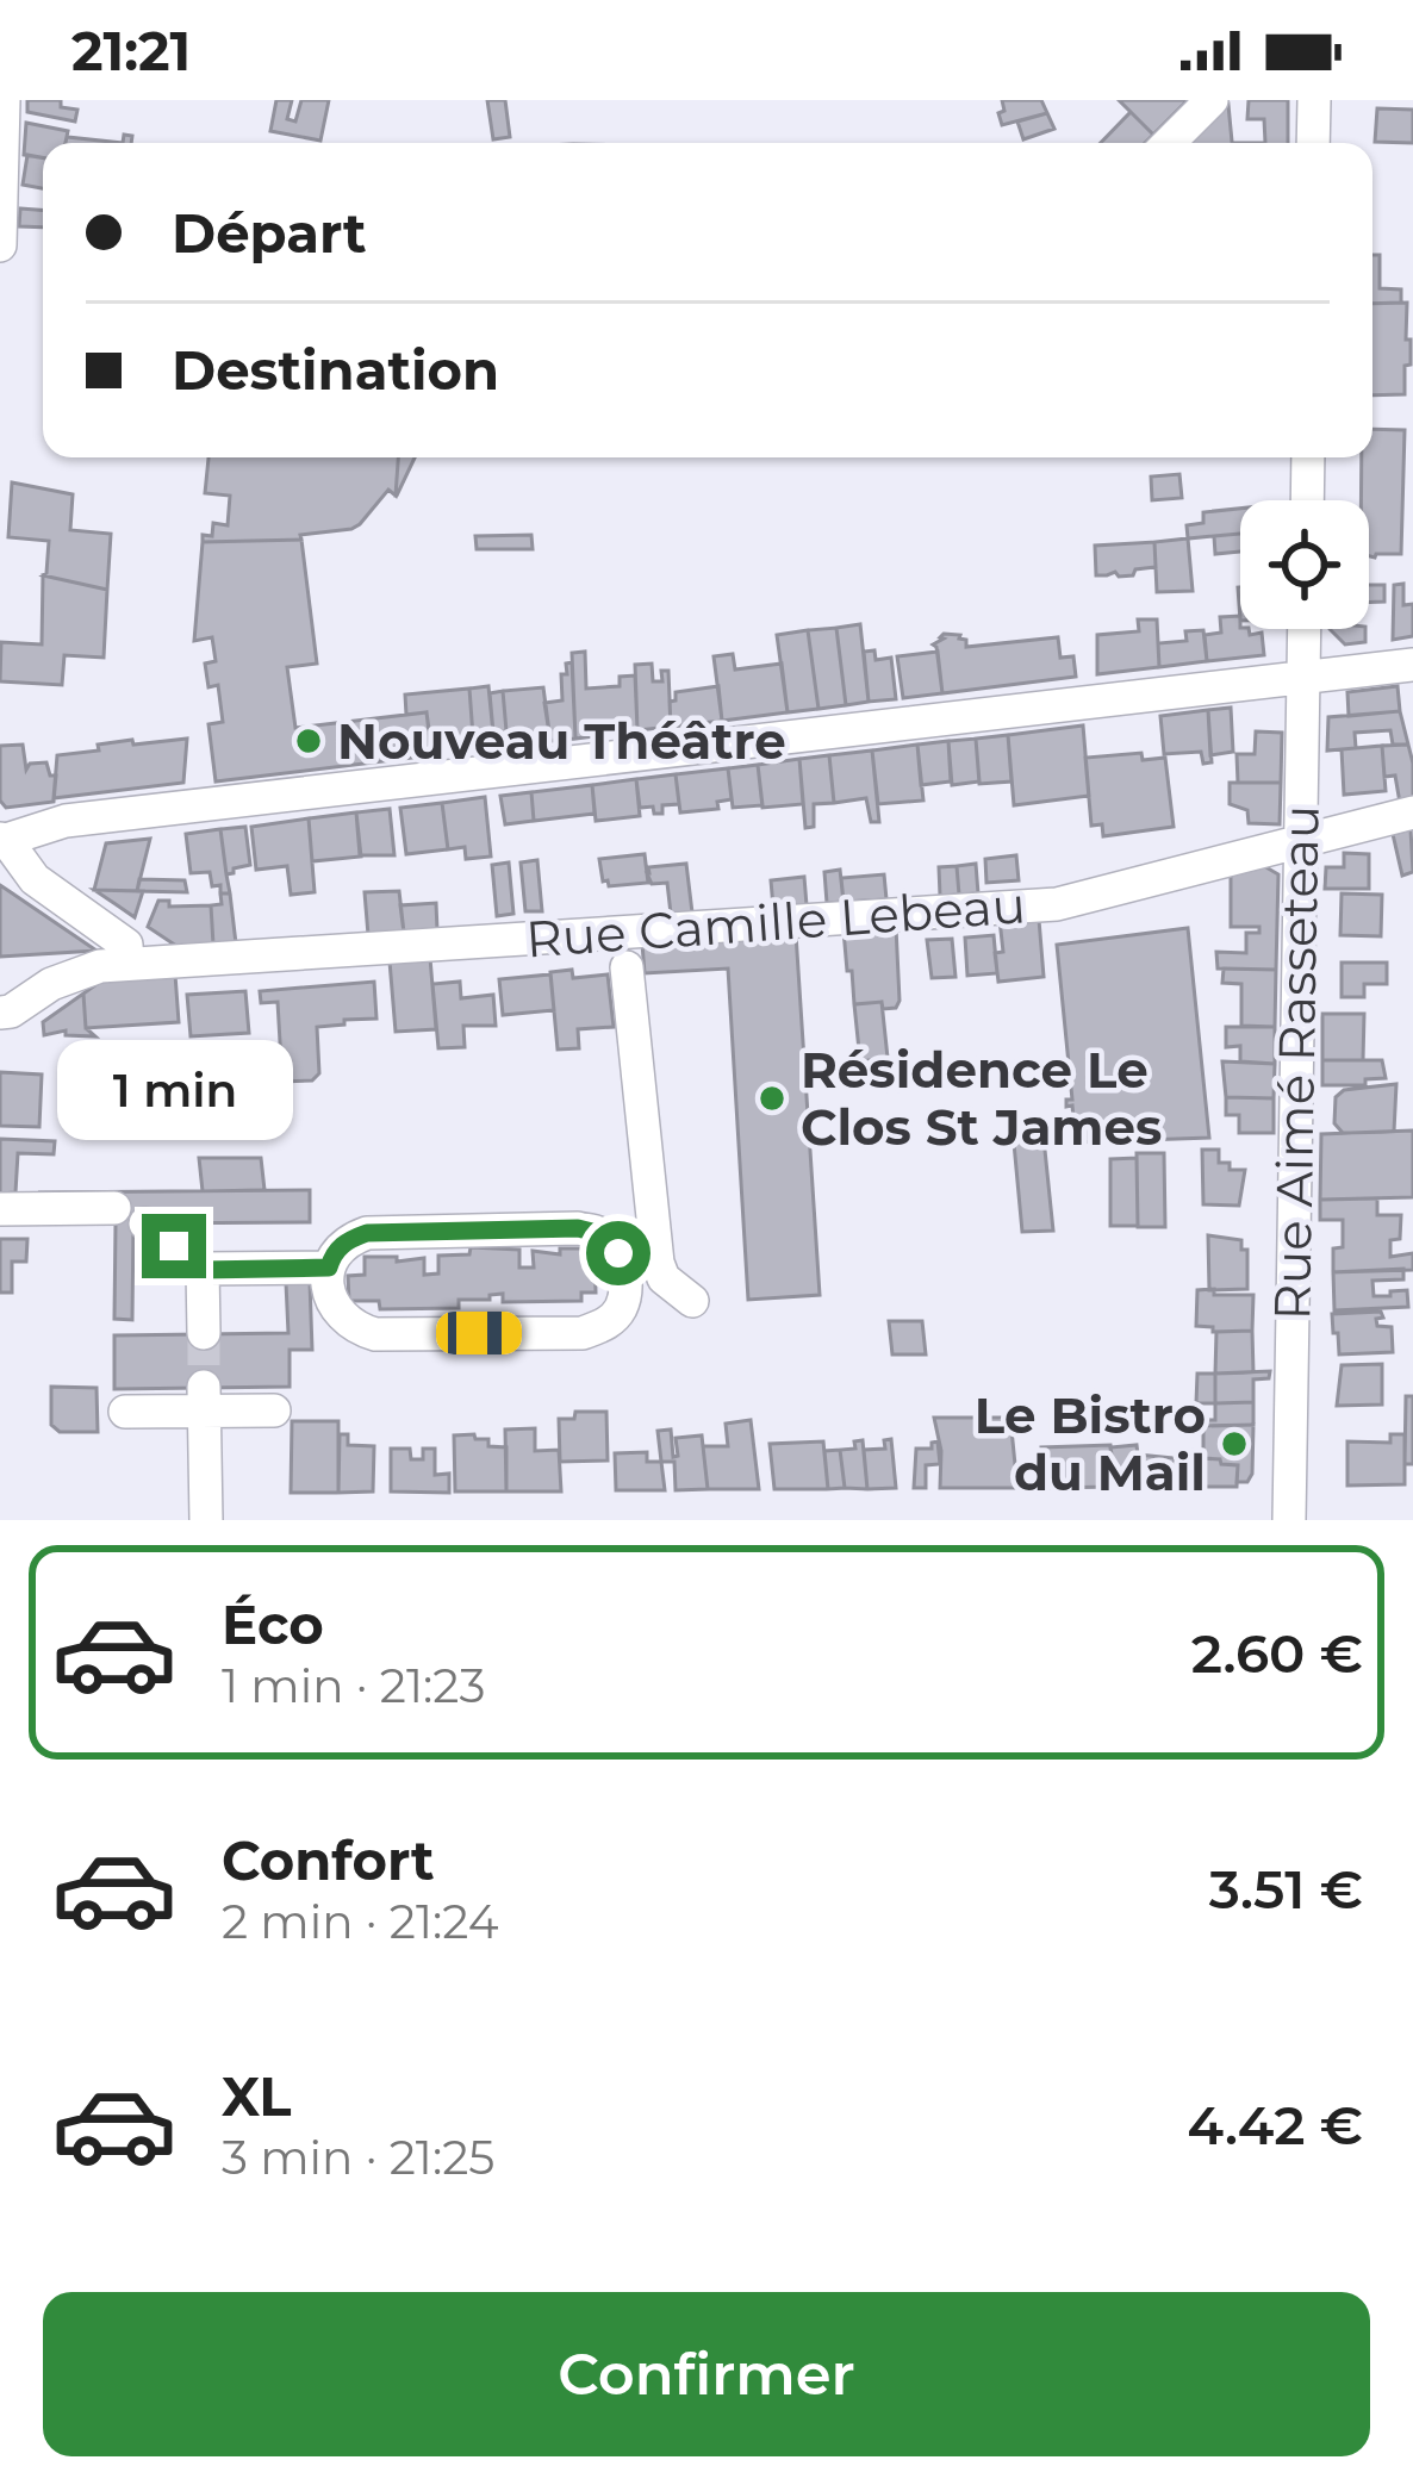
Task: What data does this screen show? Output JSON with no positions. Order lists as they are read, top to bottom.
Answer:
{
  "streets": {
    "street": ["Rue Camille Lebeau", "Rue Aimé Rasseteau"]
  },
  "crossings": [
    ["Rue Camille Lebeau", "Rue Aimé Rasseteau"]
  ],
  "places": ["Nouveau Théâtre", "Résidence Le Clos St James", "Le Bistro du Mail"],
  "page": {
    "status": "21:21",
    "banner": ["Départ", "Destination"],
    "bubble": "1 min",
    "list": [
      {
        "name": "Éco",
        "note": "1 min · 21:23",
        "value": "2.60 €"
      },
      {
        "name": "Confort",
        "note": "2 min · 21:24",
        "value": "3.51 €"
      },
      {
        "name": "XL",
        "note": "3 min · 21:25",
        "value": "4.42 €"
      }
    ],
    "buttons": "Confirmer"
  }
}
